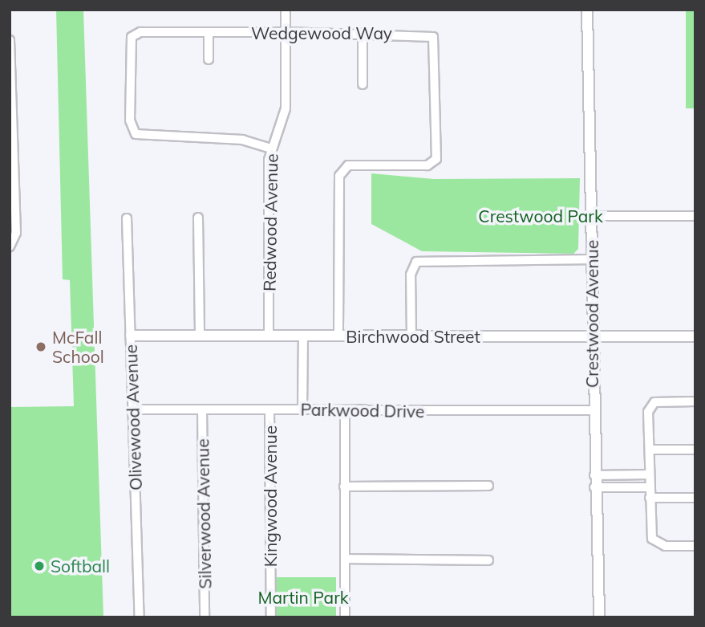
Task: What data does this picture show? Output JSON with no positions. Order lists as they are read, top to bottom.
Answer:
{
  "streets": {
    "street": [
      "Wedgewood Way",
      "Redwood Avenue",
      "Crestwood Avenue",
      "Birchwood Street",
      "Parkwood Drive",
      "Olivewood Avenue",
      "Kingwood Avenue",
      "Silverwood Avenue"
    ]
  },
  "crossings": [
    ["Wedgewood Way", "Redwood Avenue"],
    ["Wedgewood Way", "Birchwood Street"],
    ["Redwood Avenue", "Birchwood Street"],
    ["Crestwood Avenue", "Birchwood Street"],
    ["Crestwood Avenue", "Parkwood Drive"],
    ["Birchwood Street", "Olivewood Avenue"],
    ["Parkwood Drive", "Olivewood Avenue"],
    ["Parkwood Drive", "Kingwood Avenue"],
    ["Parkwood Drive", "Silverwood Avenue"]
  ],
  "parks": ["Crestwood Park", "Martin Park"],
  "places": ["McFall School", "Softball"]
}
